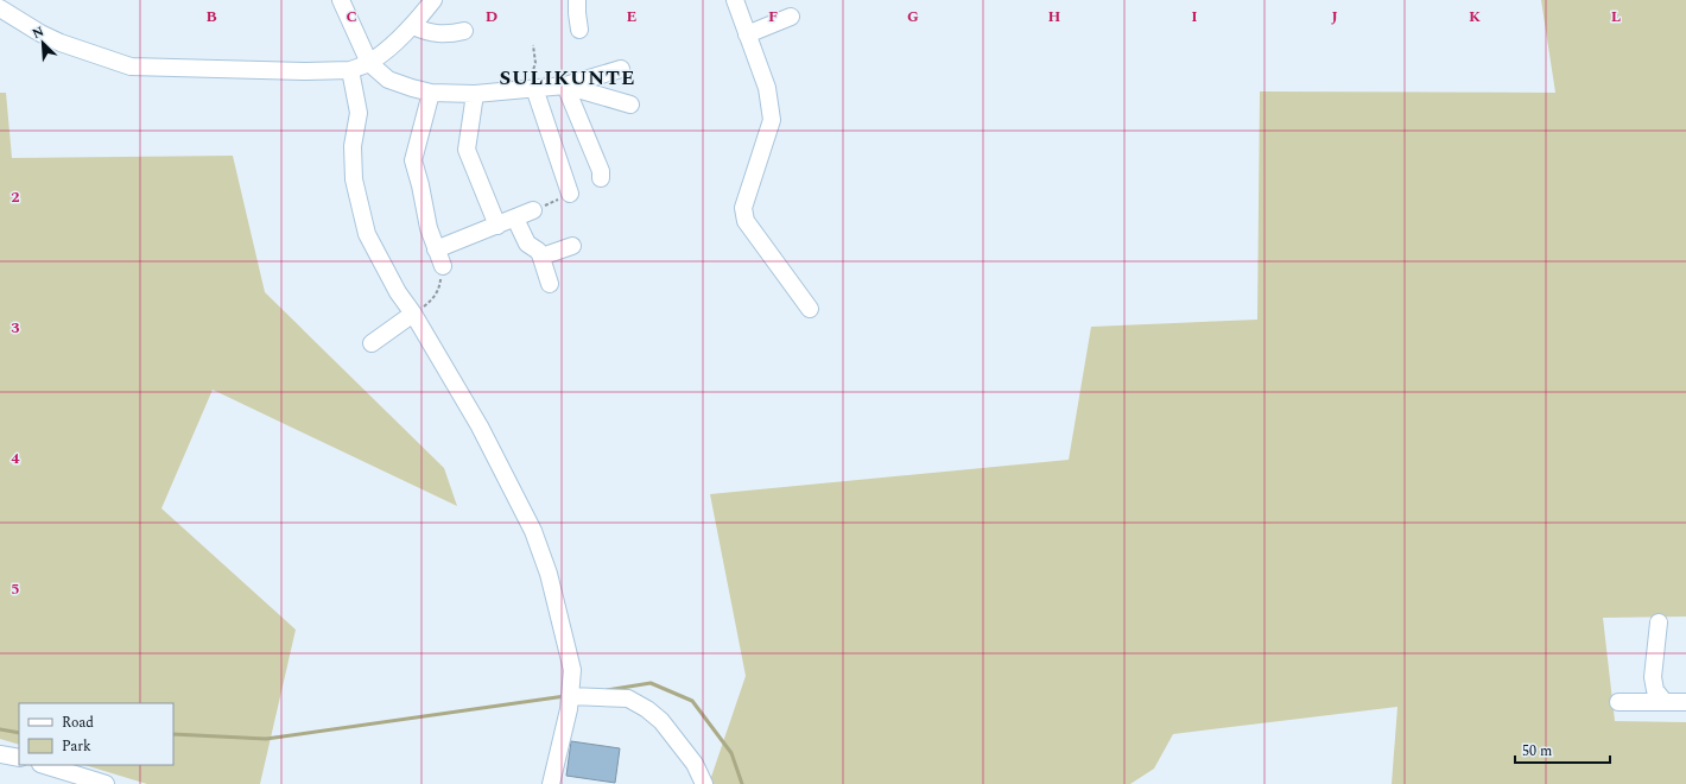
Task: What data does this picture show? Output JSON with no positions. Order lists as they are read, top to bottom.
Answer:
{
  "districts": ["SULIKUNTE"],
  "legend": ["Road", "Park"],
  "scale_bar": "50 m",
  "north": "top left",
  "grid": {
    "columns": [
      "B",
      "C",
      "D",
      "E",
      "F",
      "G",
      "H",
      "I",
      "J",
      "K",
      "L"
    ],
    "rows": [
      "2",
      "3",
      "4",
      "5"
    ]
  }
}
